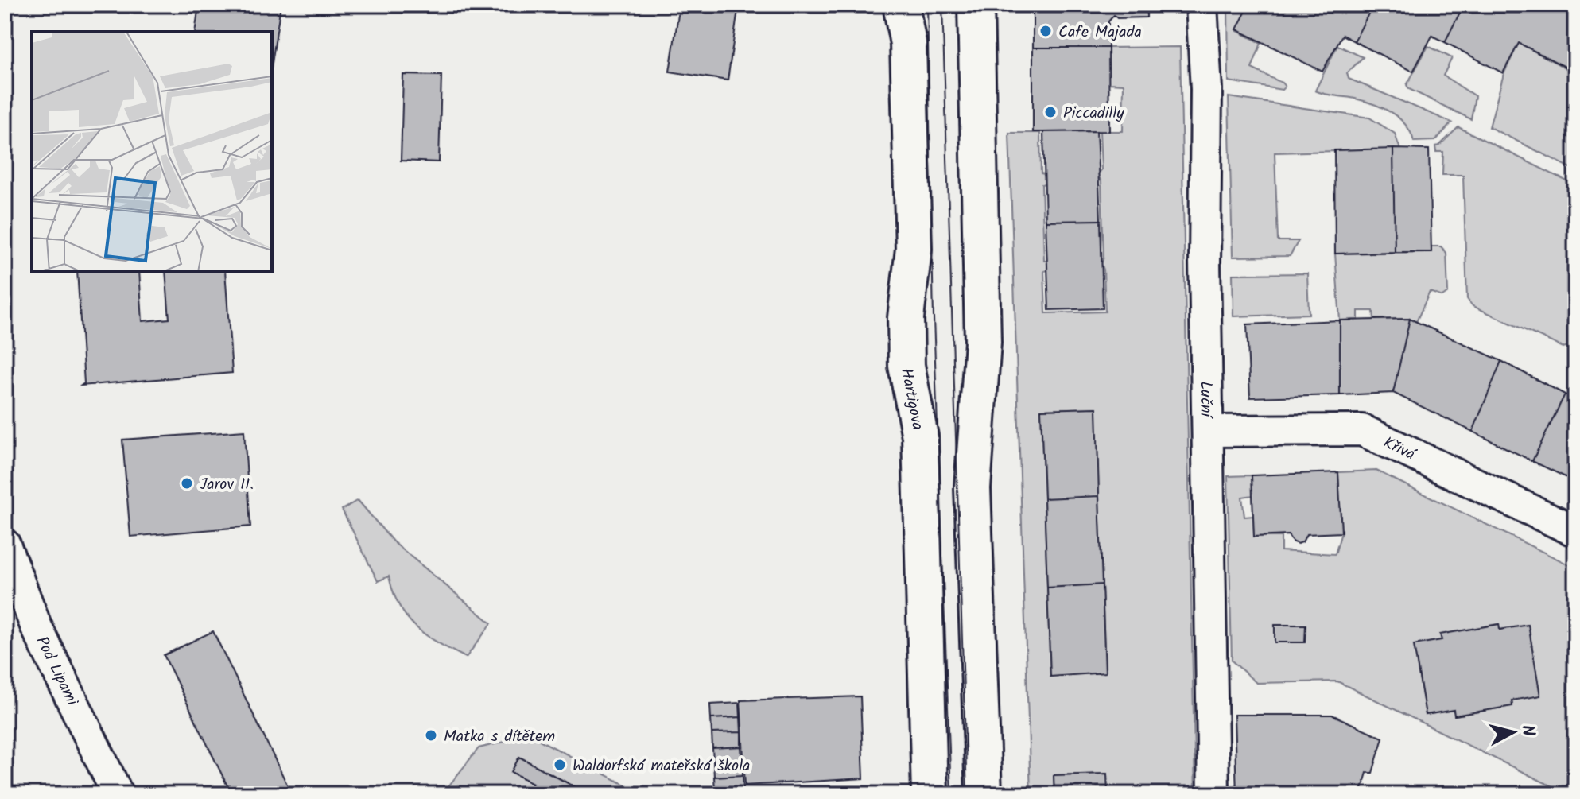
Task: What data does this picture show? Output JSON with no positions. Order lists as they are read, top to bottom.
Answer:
{
  "streets": {
    "main road": ["Hartigova"],
    "street": ["Luční", "Křivá", "Pod Lipami"]
  },
  "crossings": [
    ["Luční", "Křivá"]
  ],
  "places": [
    "Cafe Majada",
    "Piccadilly",
    "Jarov II.",
    "Matka s dítětem",
    "Waldorfská mateřská škola"
  ],
  "north": "right"
}
